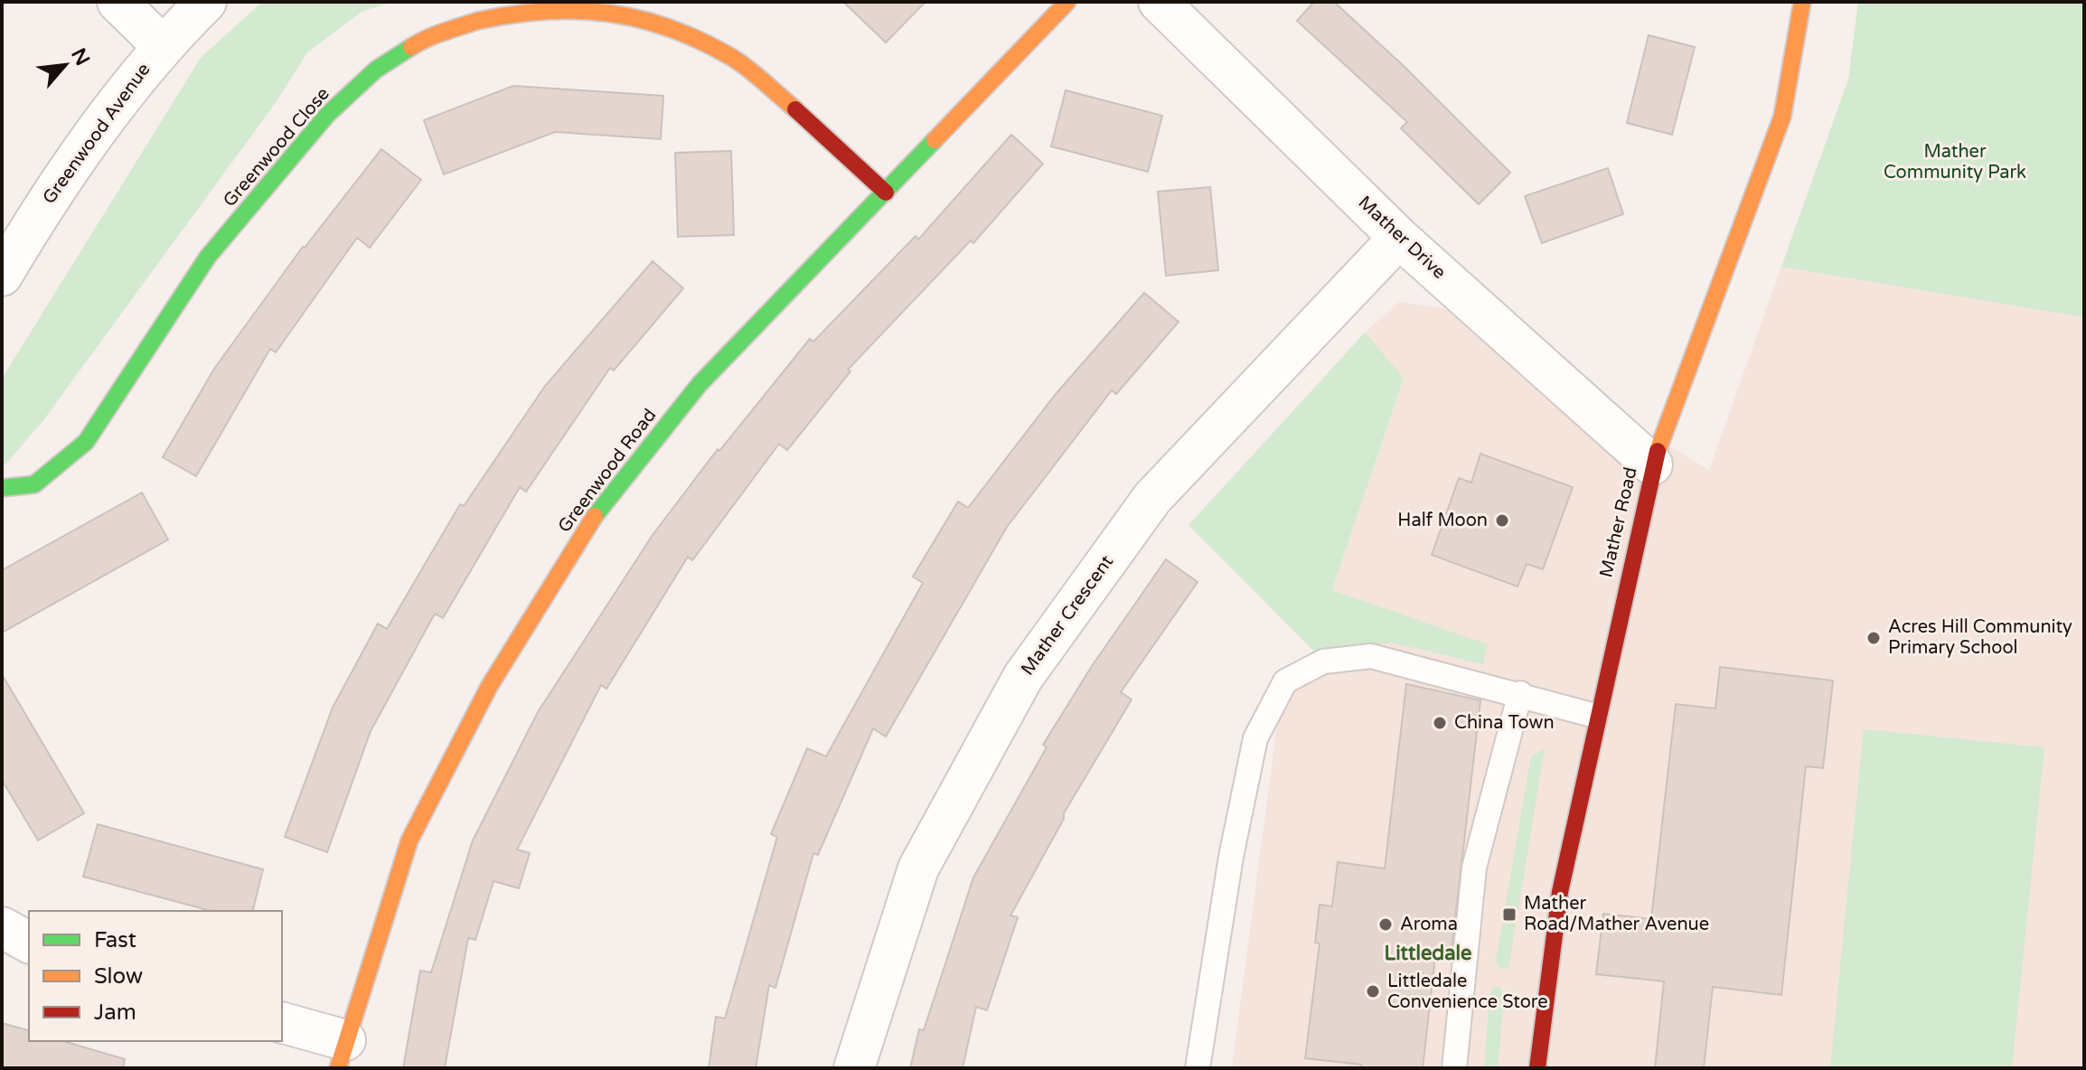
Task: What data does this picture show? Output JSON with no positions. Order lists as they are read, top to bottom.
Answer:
{
  "streets": {
    "street": [
      "Greenwood Avenue",
      "Greenwood Close",
      "Mather Drive",
      "Greenwood Road",
      "Mather Road",
      "Mather Crescent"
    ]
  },
  "crossings": [
    ["Greenwood Close", "Greenwood Road"],
    ["Mather Drive", "Mather Road"],
    ["Mather Drive", "Mather Crescent"]
  ],
  "districts": ["Littledale"],
  "parks": ["Mather Community Park"],
  "places": {
    "other": [
      "Half Moon",
      "Acres Hill Community Primary School",
      "China Town",
      "Aroma",
      "Littledale Convenience Store"
    ],
    "transit": ["Mather Road/Mather Avenue"]
  },
  "legend": ["Fast", "Slow", "Jam"],
  "north": "top right"
}
